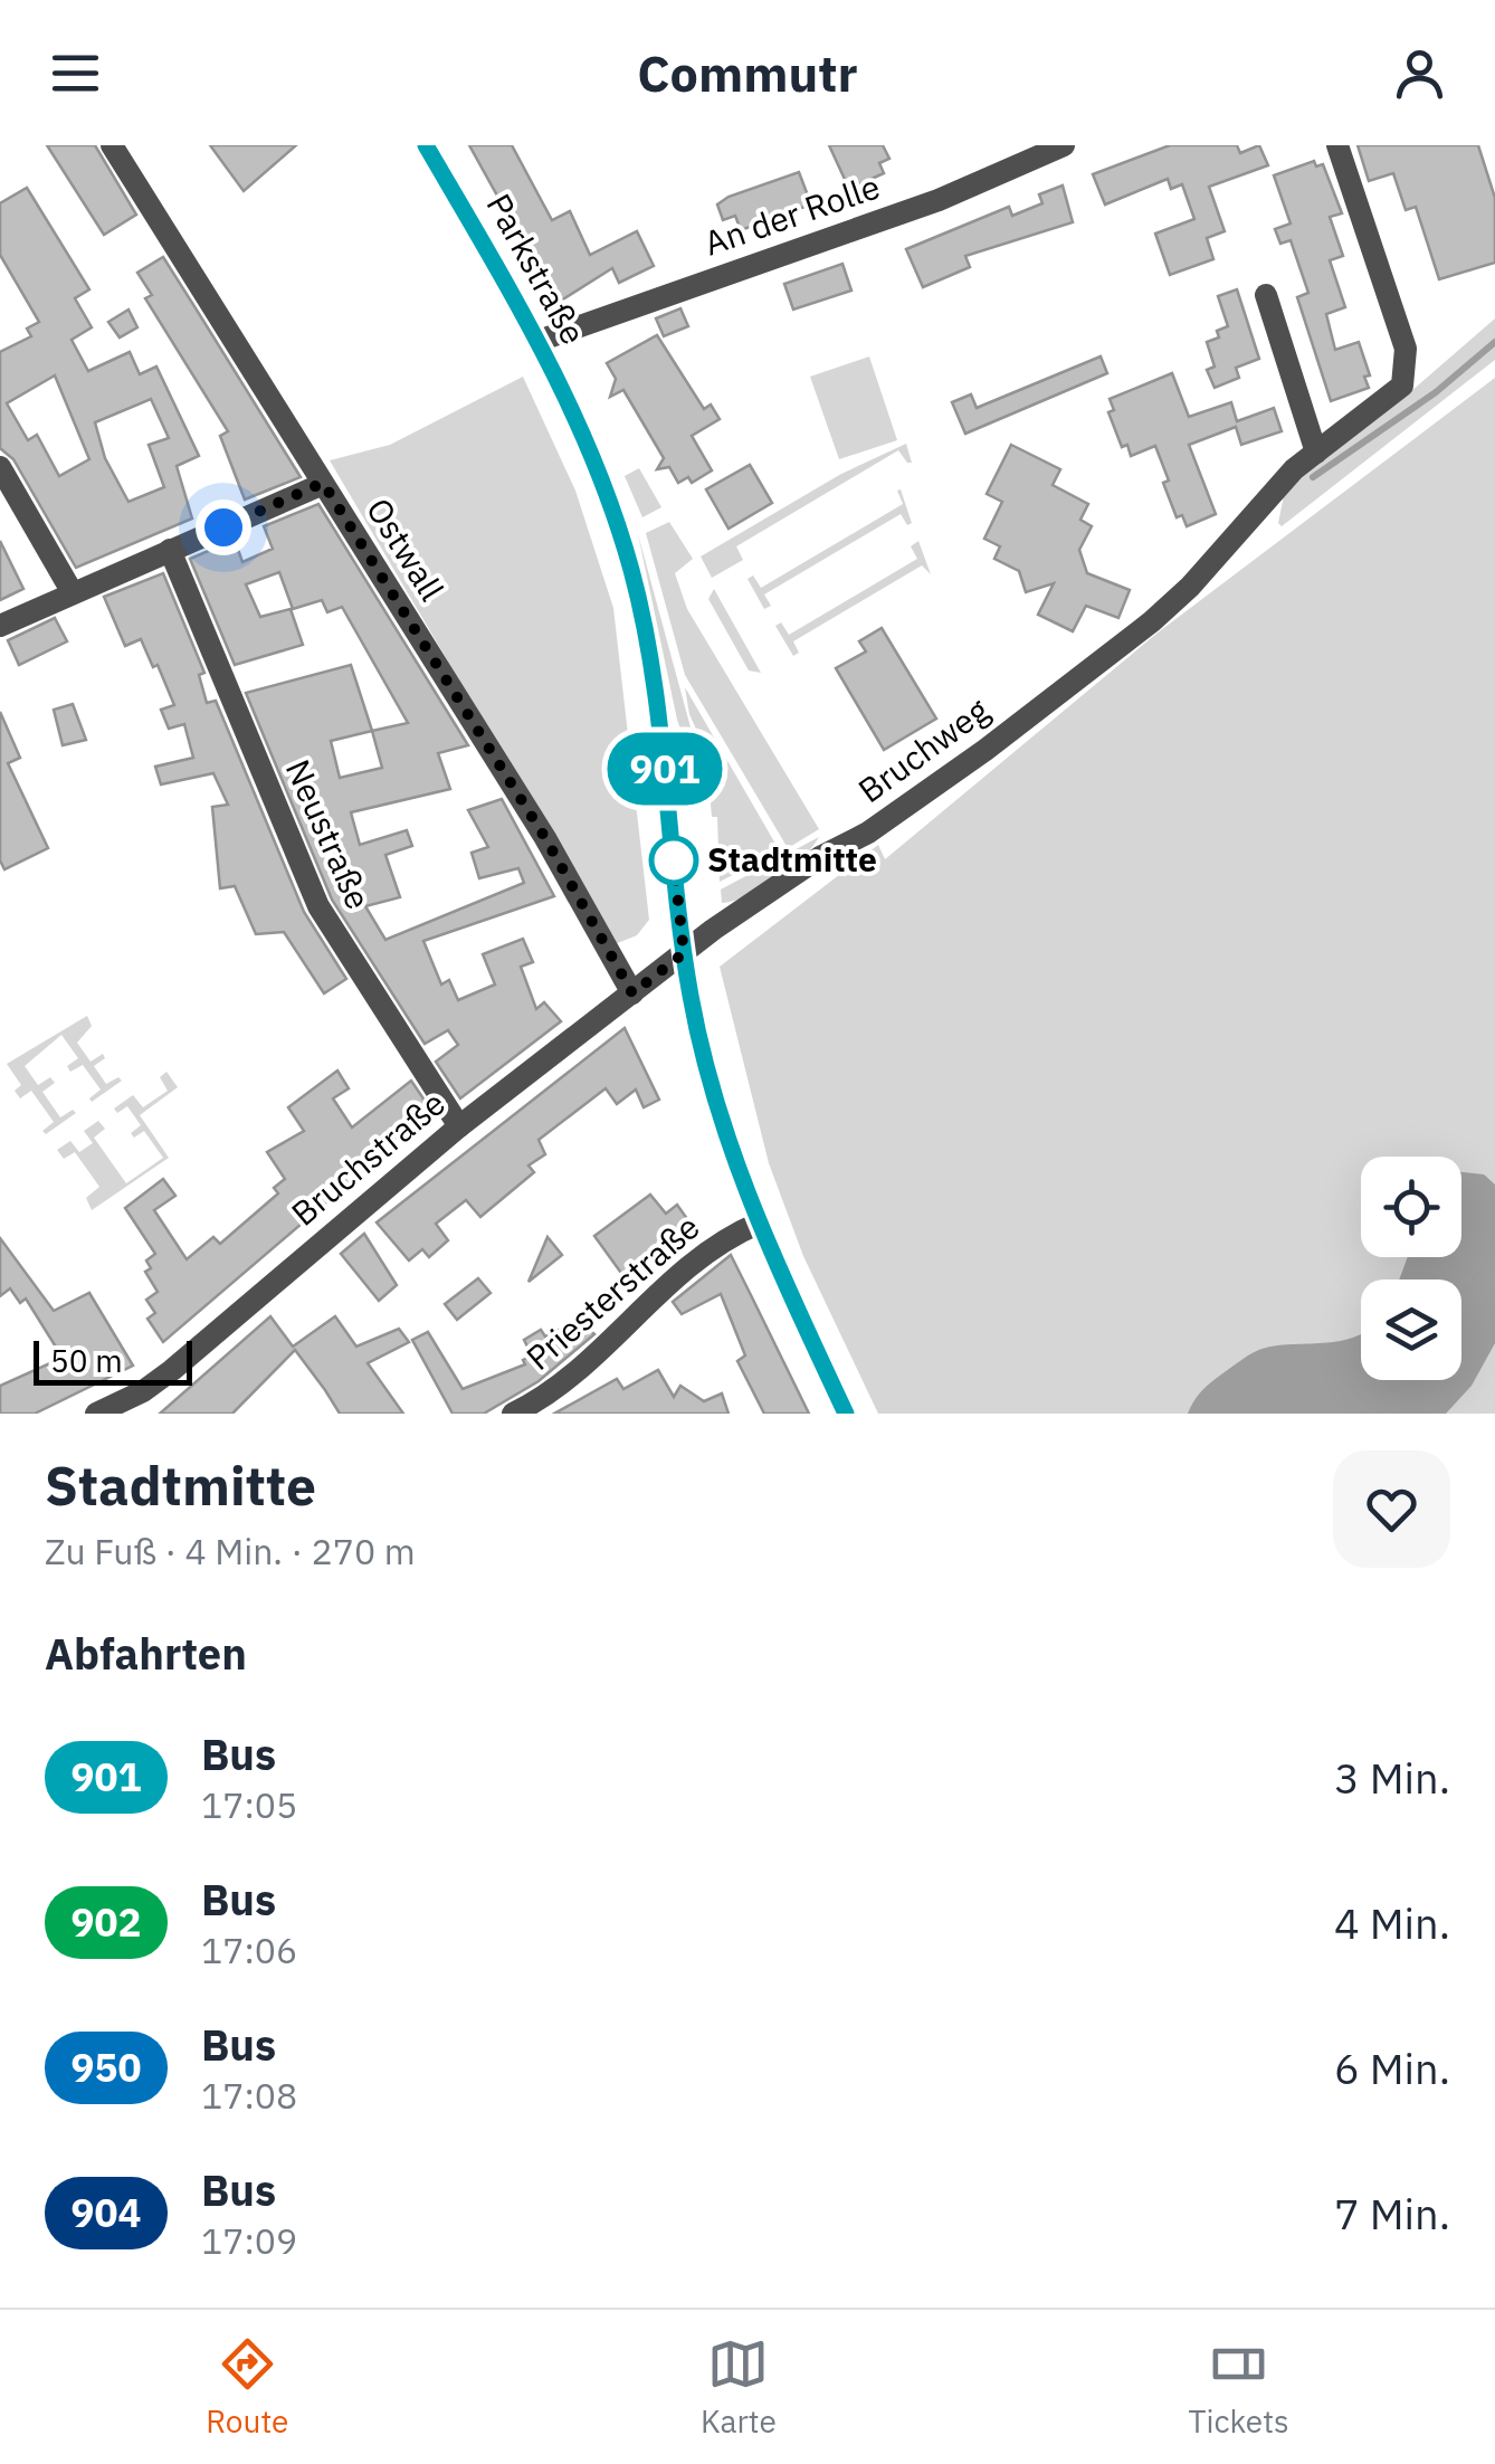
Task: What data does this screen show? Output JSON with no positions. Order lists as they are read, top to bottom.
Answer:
{
  "streets": {
    "main road": ["Parkstraße"],
    "street": [
      "An der Rolle",
      "Ostwall",
      "Bruchweg",
      "Neustraße",
      "Bruchstraße",
      "Priesterstraße"
    ]
  },
  "crossings": [
    ["An der Rolle", "Parkstraße"],
    ["Parkstraße", "Bruchweg"],
    ["Parkstraße", "Bruchstraße"],
    ["Ostwall", "Bruchstraße"],
    ["Bruchweg", "Bruchstraße"],
    ["Neustraße", "Bruchstraße"]
  ],
  "places": ["Stadtmitte"],
  "lines": ["bus line 901"],
  "scale_bar": "50 m",
  "page": {
    "header": "Commutr",
    "on_map": "901",
    "scale": "50 m",
    "heading": [
      ["Stadtmitte", "Zu Fuß · 4 Min. · 270 m"],
      "Abfahrten"
    ],
    "list": [
      {
        "mark": "901",
        "name": "Bus",
        "note": "17:05",
        "value": "3 Min."
      },
      {
        "mark": "902",
        "name": "Bus",
        "note": "17:06",
        "value": "4 Min."
      },
      {
        "mark": "950",
        "name": "Bus",
        "note": "17:08",
        "value": "6 Min."
      },
      {
        "mark": "904",
        "name": "Bus",
        "note": "17:09",
        "value": "7 Min."
      }
    ],
    "tabs": ["Route", "Karte", "Tickets"]
  }
}
